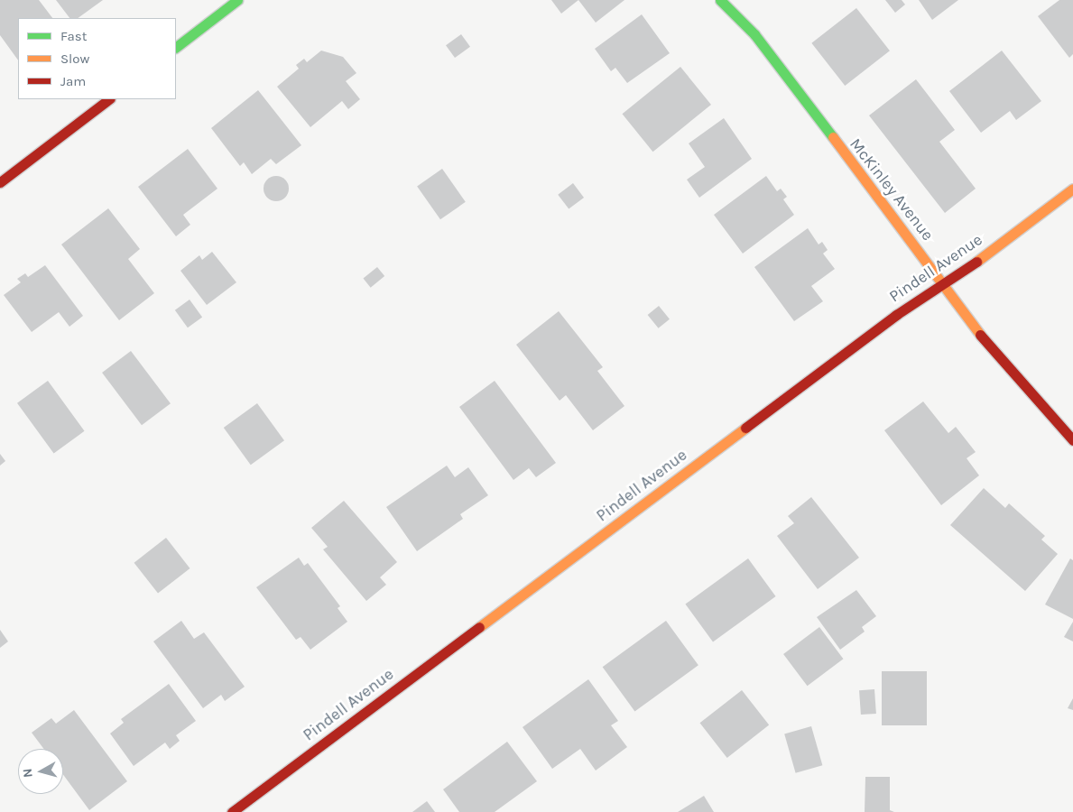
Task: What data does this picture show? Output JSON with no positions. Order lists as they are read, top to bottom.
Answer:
{
  "streets": {
    "street": ["McKinley Avenue", "Pindell Avenue"]
  },
  "crossings": [
    ["McKinley Avenue", "Pindell Avenue"]
  ],
  "legend": ["Fast", "Slow", "Jam"],
  "north": "left"
}
